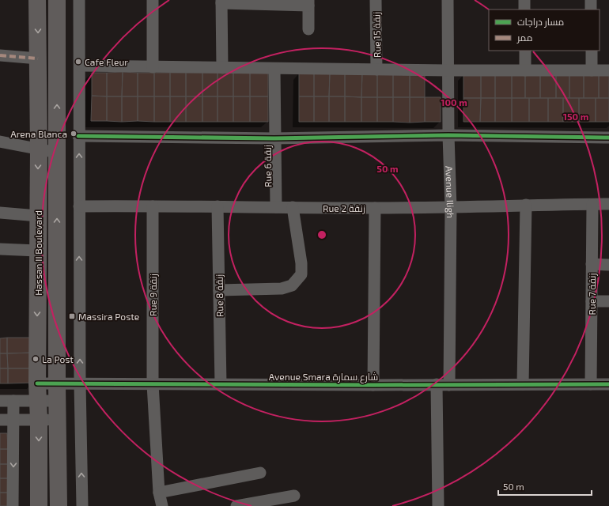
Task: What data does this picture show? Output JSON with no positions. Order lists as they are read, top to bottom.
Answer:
{
  "streets": {
    "main road": ["Hassan II Boulevard"],
    "street": [
      "Rue 15 زنقة",
      "Rue 6 زنقة",
      "Avenue Iligh",
      "Rue 2 زنقة",
      "Rue 7 زنقة",
      "Rue 9 زنقة",
      "Rue 8 زنقة",
      "Avenue Smara شارع سمارة"
    ]
  },
  "crossings": [
    ["Rue 6 زنقة", "Rue 2 زنقة"],
    ["Avenue Iligh", "Rue 2 زنقة"],
    ["Avenue Iligh", "Avenue Smara شارع سمارة"],
    ["Rue 2 زنقة", "Rue 7 زنقة"],
    ["Rue 2 زنقة", "Rue 9 زنقة"],
    ["Rue 2 زنقة", "Rue 8 زنقة"],
    ["Hassan II Boulevard", "Avenue Smara شارع سمارة"],
    ["Rue 7 زنقة", "Avenue Smara شارع سمارة"],
    ["Rue 9 زنقة", "Avenue Smara شارع سمارة"],
    ["Rue 8 زنقة", "Avenue Smara شارع سمارة"]
  ],
  "places": {
    "other": ["Cafe Fleur", "Arena Blanca", "La Post"],
    "transit": ["Massira Poste"]
  },
  "legend": ["مسار دراجات", "ممر"],
  "scale_bar": "50 m",
  "rings": ["100 m", "150 m", "50 m"]
}
